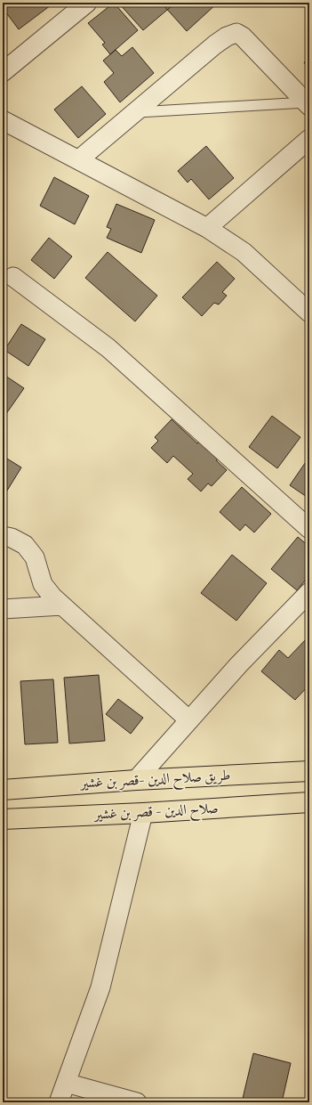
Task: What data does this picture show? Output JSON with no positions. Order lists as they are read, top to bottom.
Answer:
{
  "streets": {
    "highway": ["طريق صلاح الدين -قصر بن غشير", "صلاح الدين - قصر بن غشير"]
  }
}
